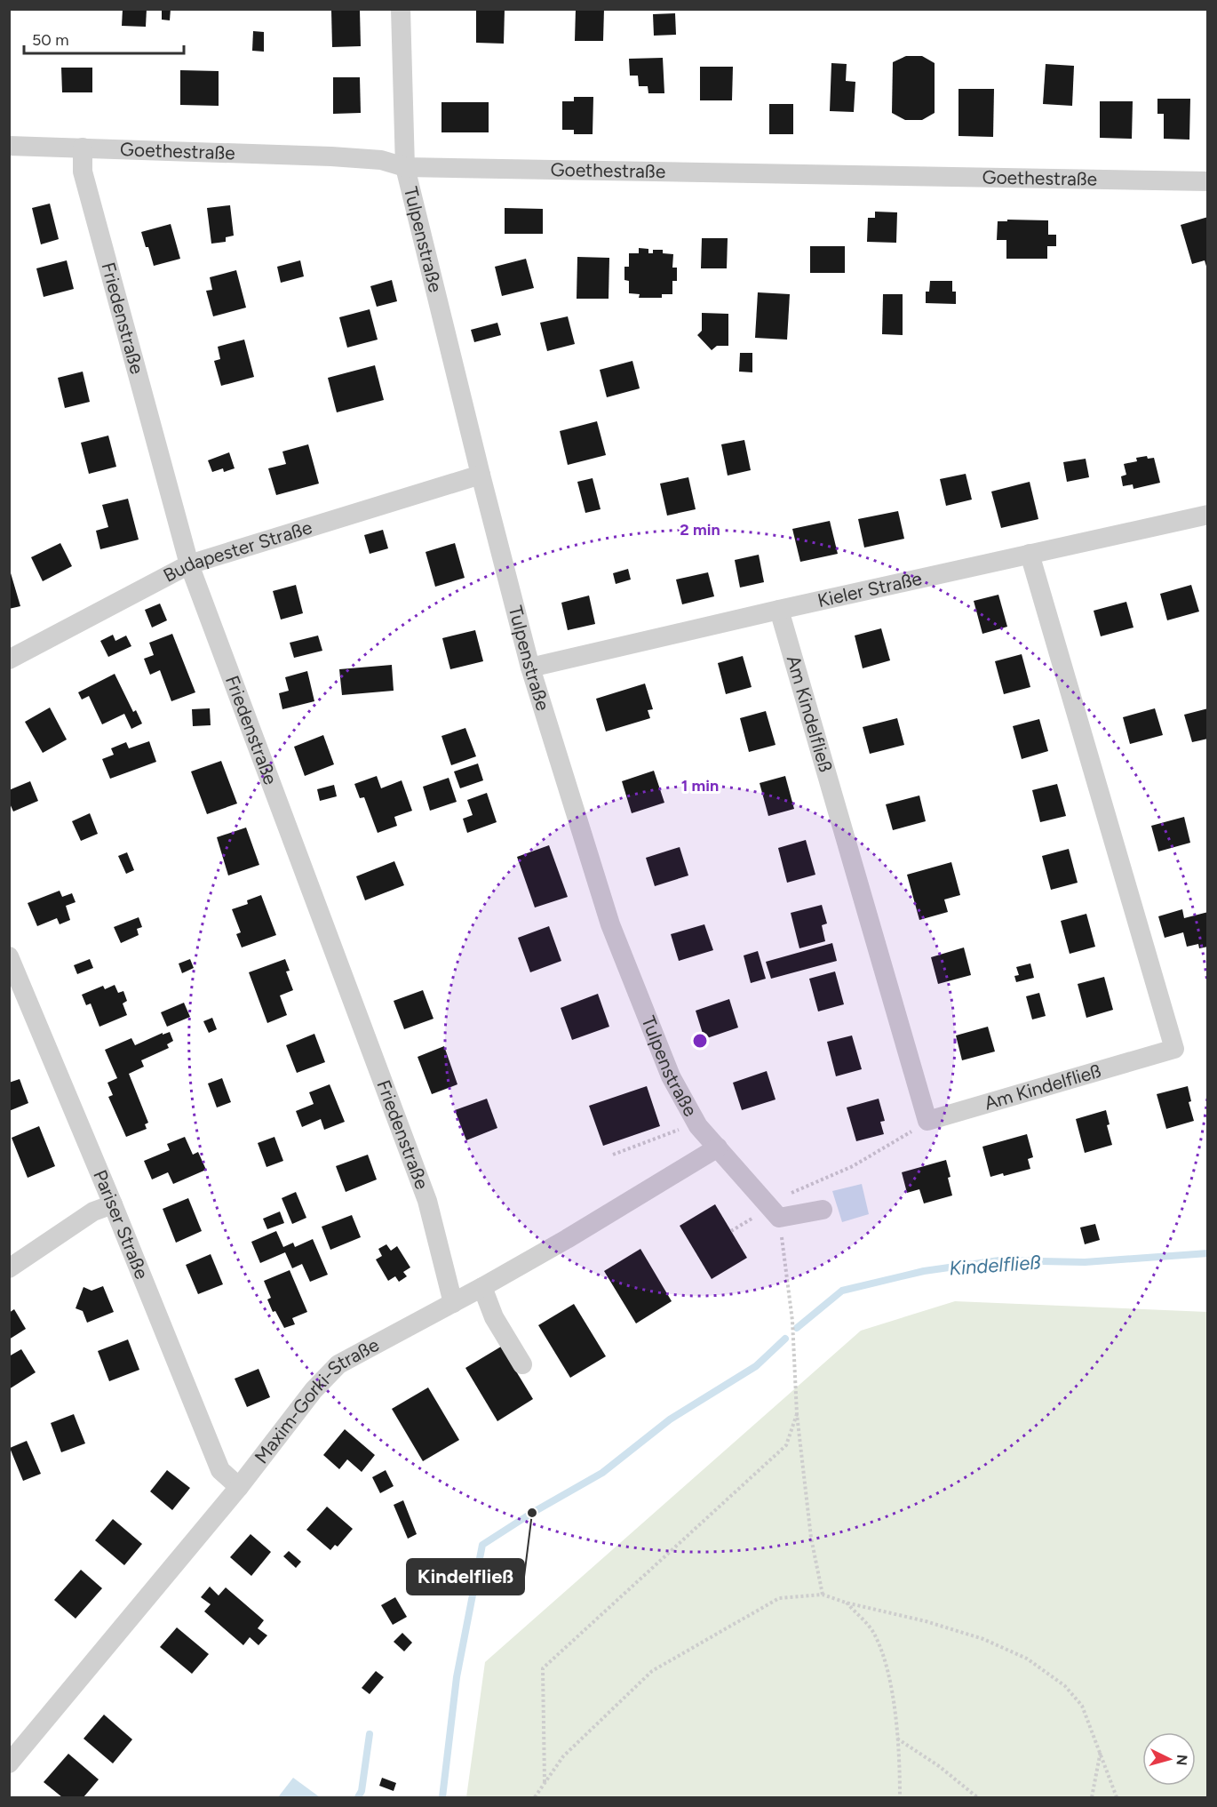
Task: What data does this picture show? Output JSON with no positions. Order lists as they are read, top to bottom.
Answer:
{
  "streets": {
    "street": [
      "Goethestraße",
      "Tulpenstraße",
      "Friedenstraße",
      "Budapester Straße",
      "Kieler Straße",
      "Am Kindelfließ",
      "Pariser Straße",
      "Maxim-Gorki-Straße"
    ]
  },
  "crossings": [
    ["Goethestraße", "Tulpenstraße"],
    ["Goethestraße", "Friedenstraße"],
    ["Tulpenstraße", "Budapester Straße"],
    ["Tulpenstraße", "Kieler Straße"],
    ["Tulpenstraße", "Maxim-Gorki-Straße"],
    ["Friedenstraße", "Budapester Straße"],
    ["Friedenstraße", "Maxim-Gorki-Straße"],
    ["Kieler Straße", "Am Kindelfließ"],
    ["Pariser Straße", "Maxim-Gorki-Straße"]
  ],
  "water": ["Kindelfließ"],
  "places": ["Kindelfließ"],
  "scale_bar": "50 m",
  "north": "right",
  "rings": ["2 min", "1 min"]
}
